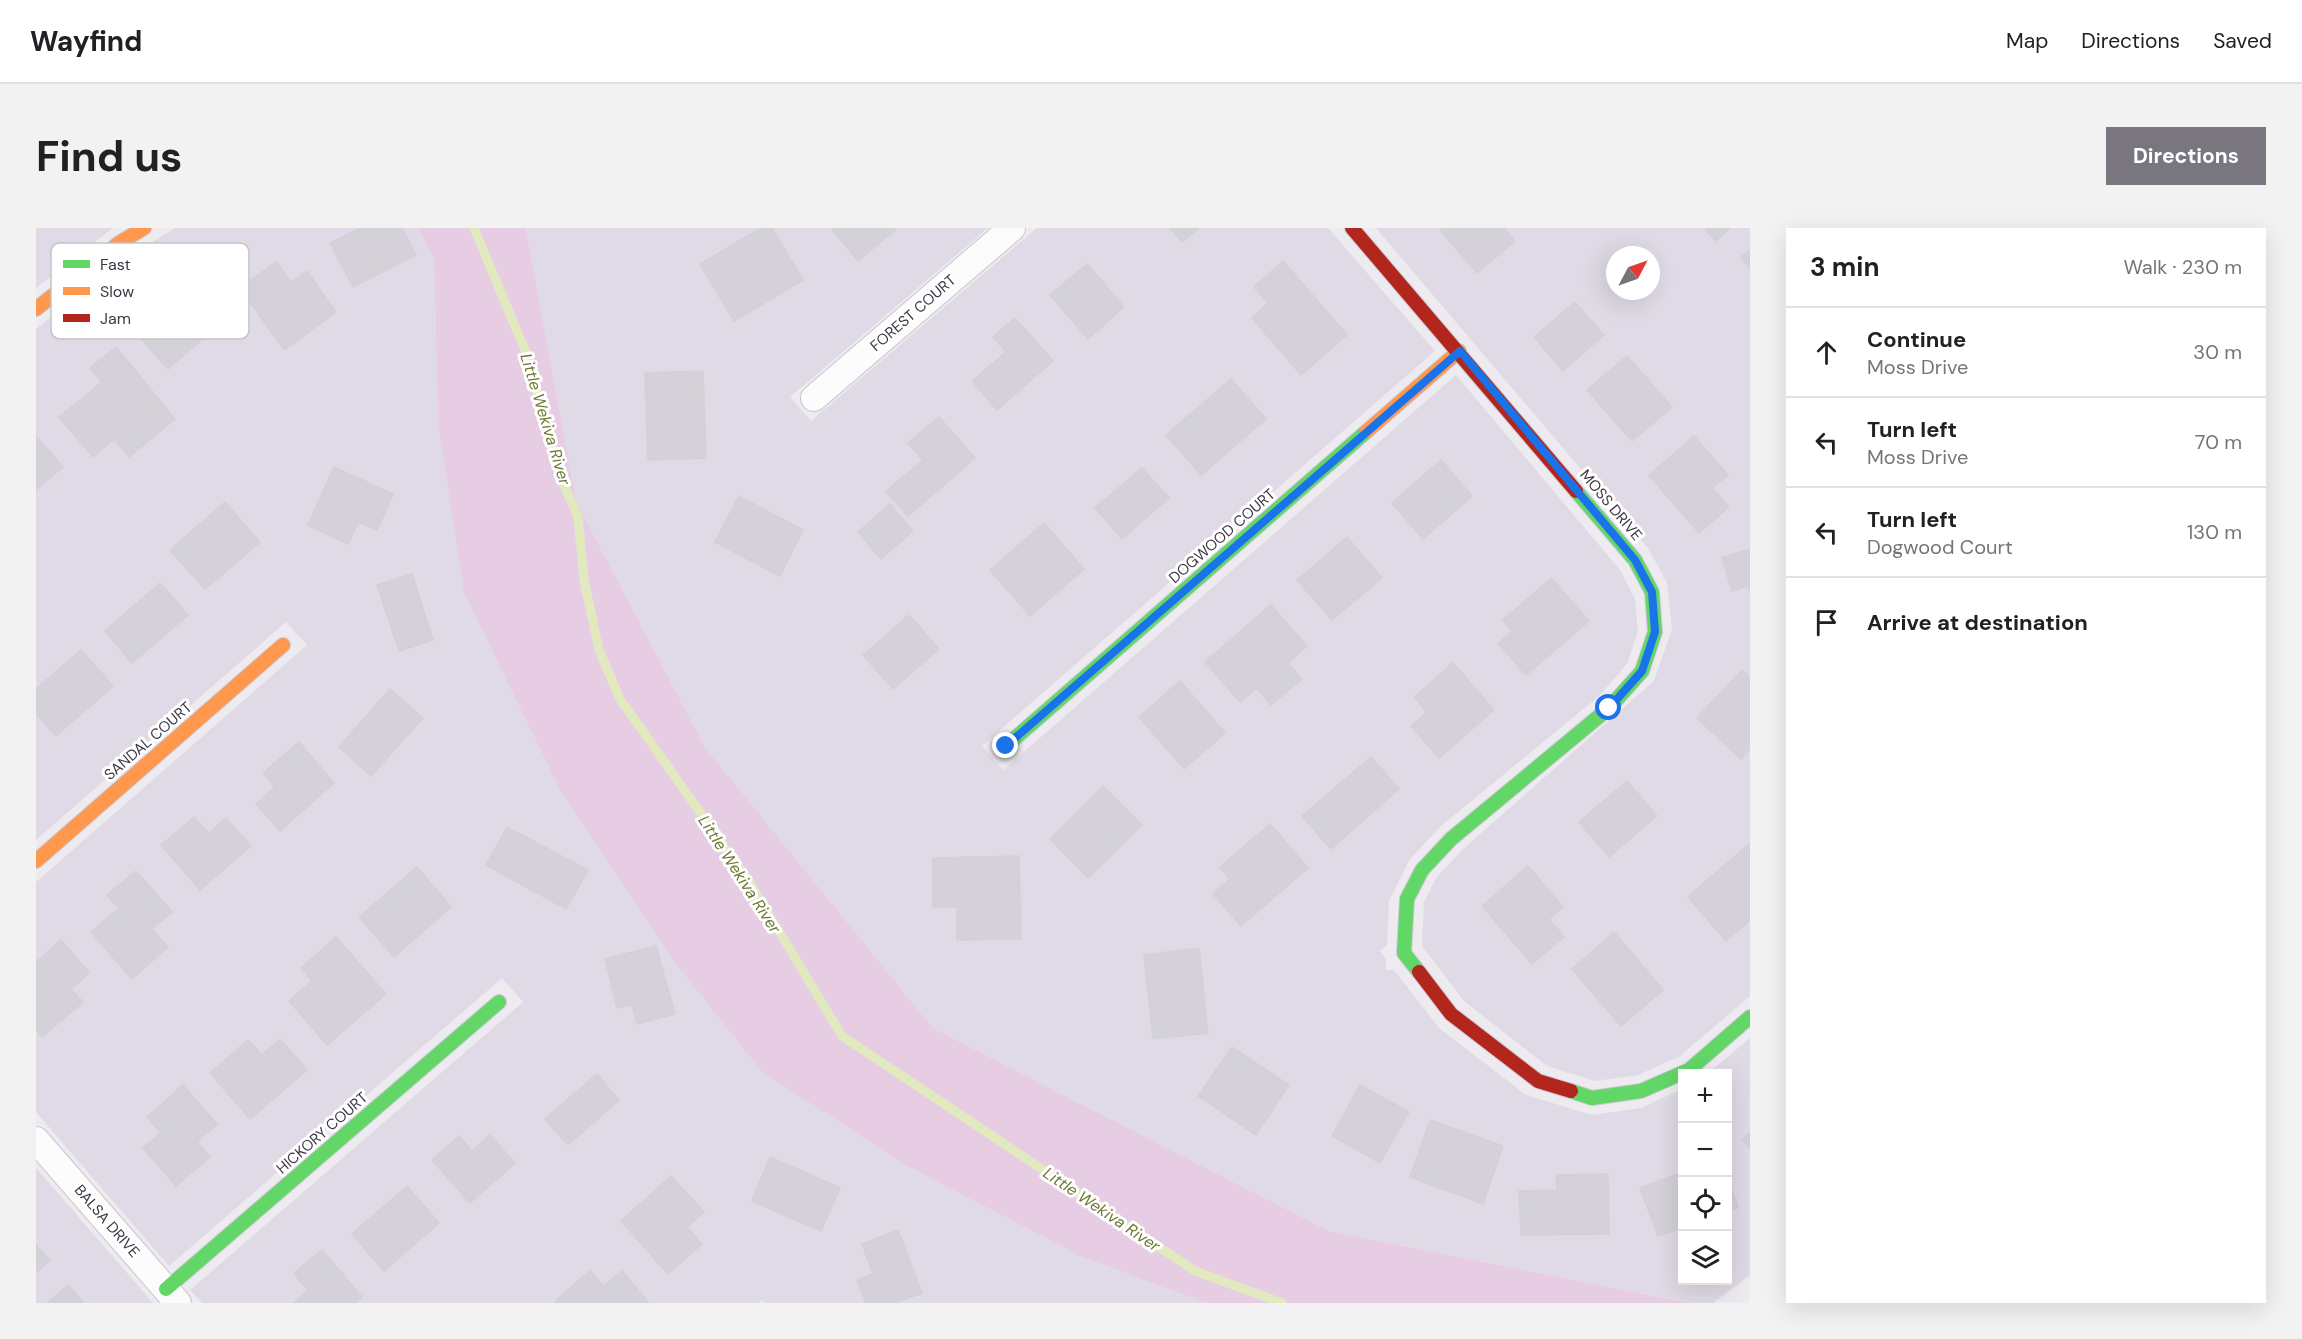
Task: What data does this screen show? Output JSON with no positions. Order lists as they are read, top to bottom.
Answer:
{
  "streets": {
    "street": [
      "FOREST COURT",
      "MOSS DRIVE",
      "DOGWOOD COURT",
      "SANDAL COURT",
      "HICKORY COURT",
      "BALSA DRIVE"
    ]
  },
  "crossings": [
    ["MOSS DRIVE", "DOGWOOD COURT"],
    ["HICKORY COURT", "BALSA DRIVE"]
  ],
  "water": ["Little Wekiva River"],
  "legend": ["Fast", "Slow", "Jam"],
  "north": "top right",
  "page": {
    "header": "Wayfind",
    "nav": ["Map", "Directions", "Saved"],
    "buttons": "Directions",
    "title": "Find us",
    "heading": ["3 min", "Walk · 230 m"],
    "list": [
      ["Continue", "Moss Drive", "30 m"],
      ["Turn left", "Moss Drive", "70 m"],
      ["Turn left", "Dogwood Court", "130 m"],
      "Arrive at destination"
    ],
    "map_buttons": ["+", "−"]
  }
}
